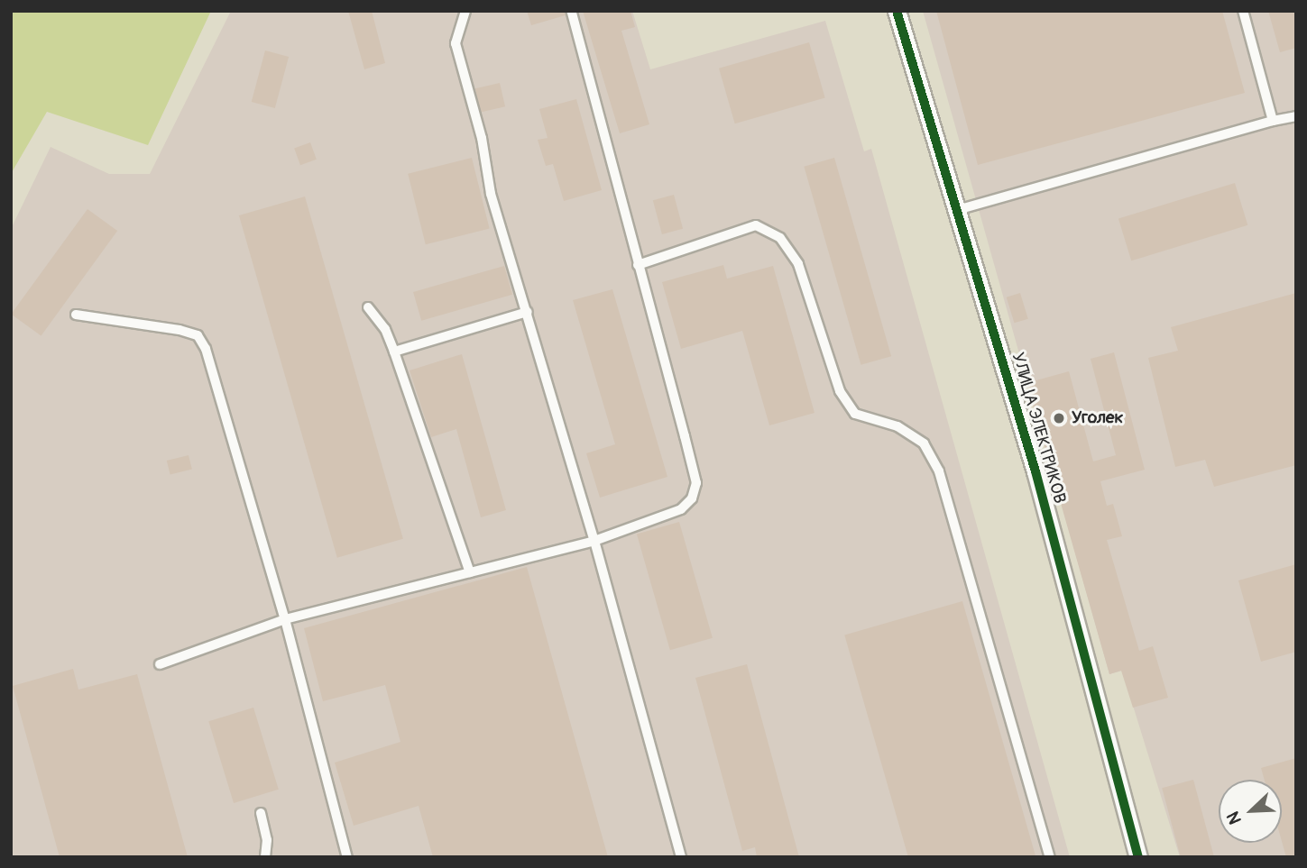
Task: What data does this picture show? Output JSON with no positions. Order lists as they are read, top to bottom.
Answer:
{
  "streets": {
    "street": ["УЛИЦА ЭЛЕКТРИКОВ"]
  },
  "places": ["Уголек"],
  "north": "bottom left"
}
